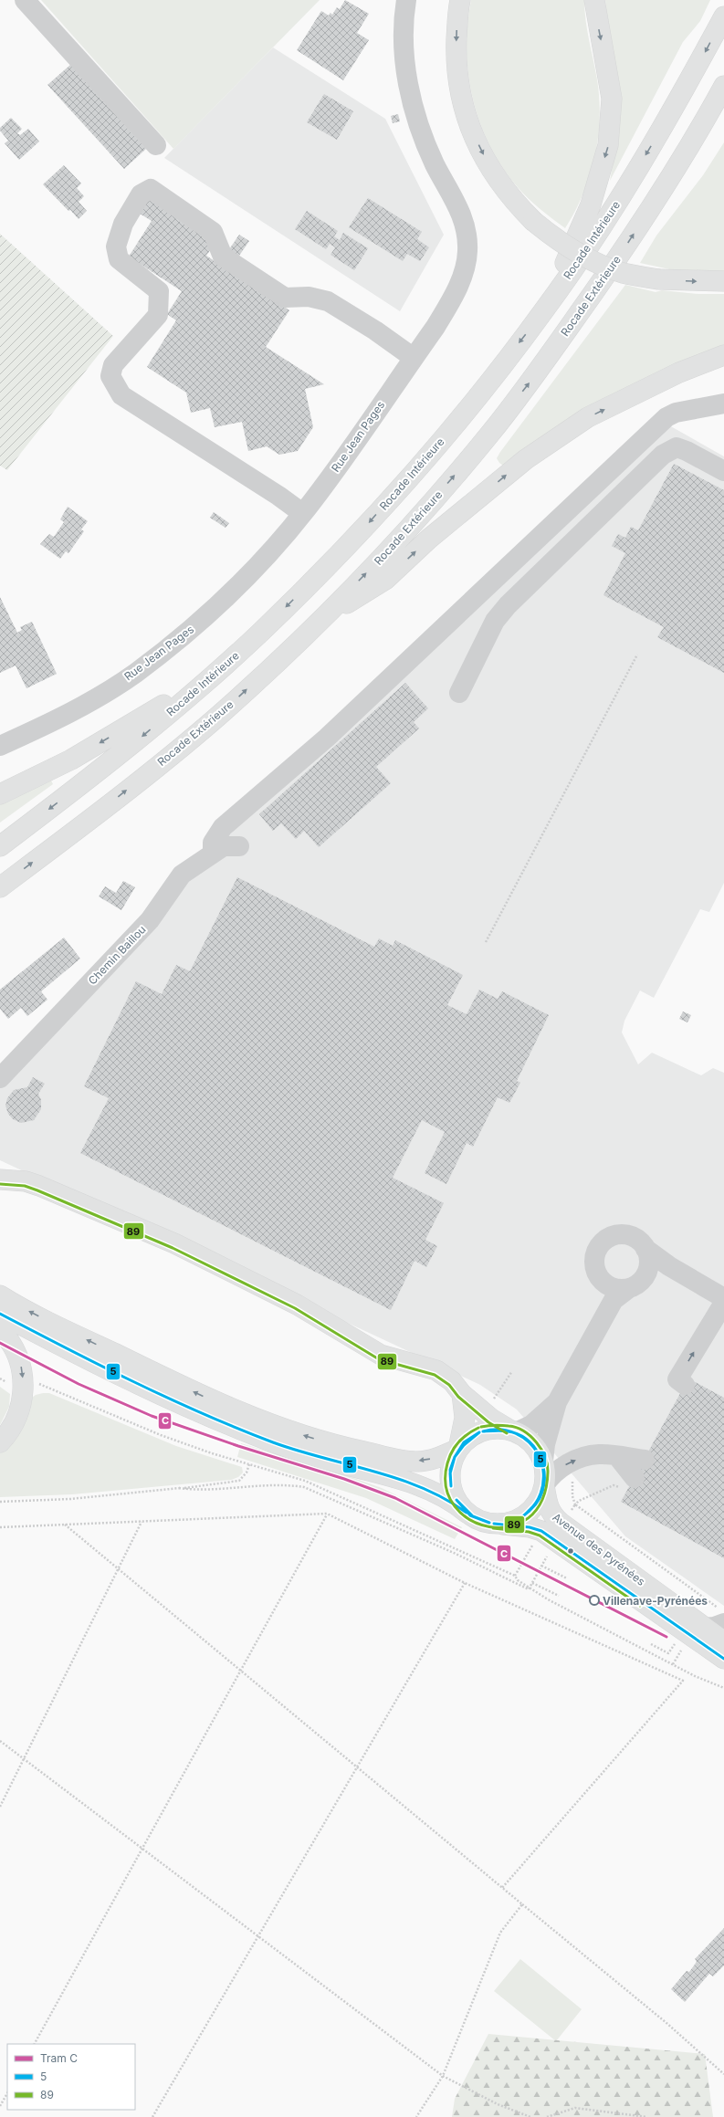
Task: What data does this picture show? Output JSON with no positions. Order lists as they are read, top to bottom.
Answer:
{
  "streets": {
    "main road": ["Rocade Intérieure", "Rocade Extérieure", "Avenue des Pyrénées"],
    "street": ["Rue Jean Pages", "Chemin Baillou"]
  },
  "places": ["Villenave-Pyrénées"],
  "lines": ["transit line 89", "transit line 5", "tram line C"],
  "legend": ["Tram C", "5", "89"]
}
